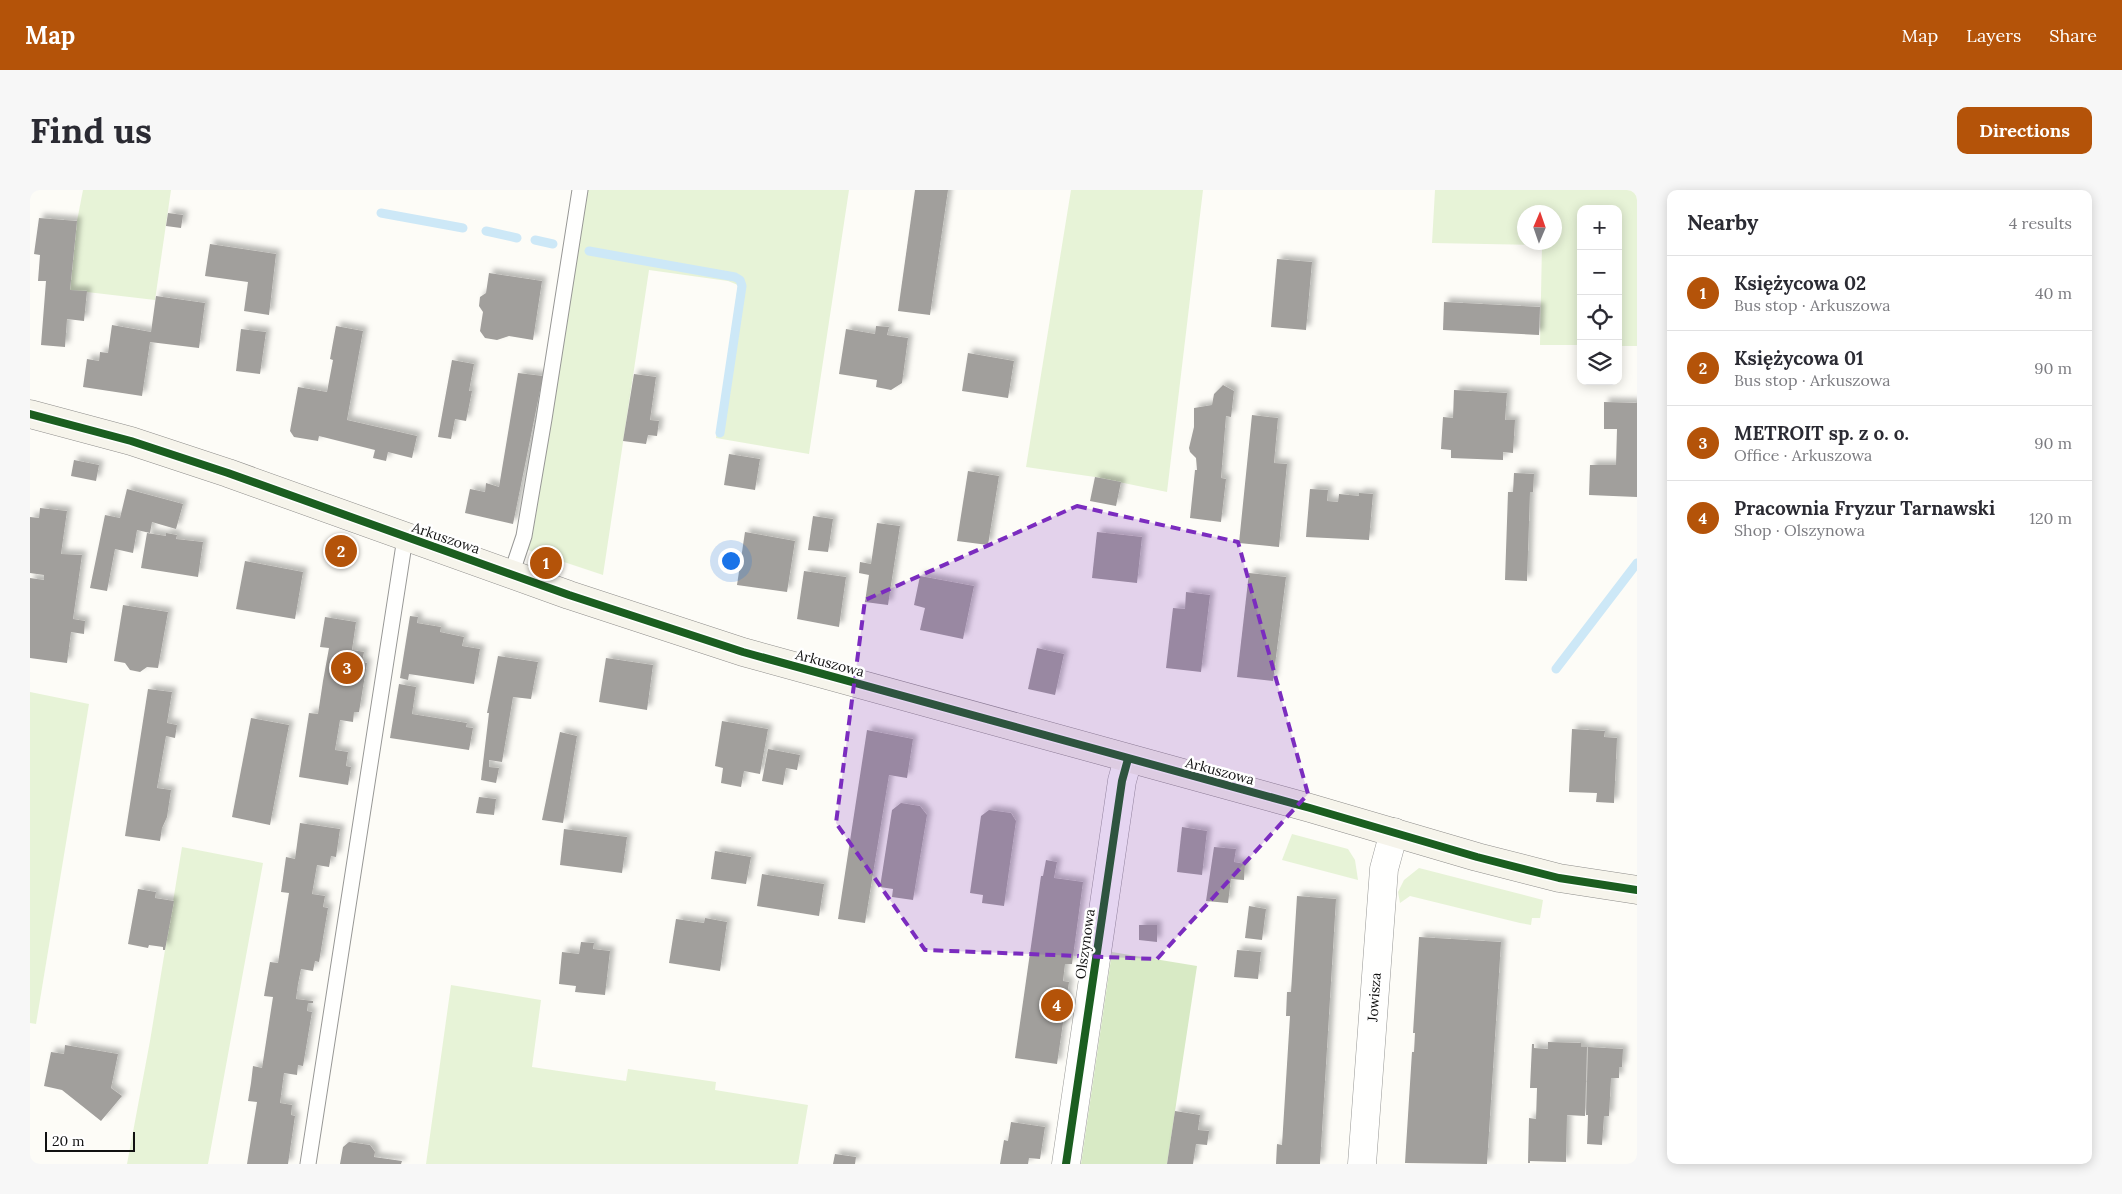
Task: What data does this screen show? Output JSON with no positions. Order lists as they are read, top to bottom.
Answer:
{
  "streets": {
    "main road": ["Arkuszowa"],
    "street": ["Olszynowa", "Jowisza"]
  },
  "crossings": [
    ["Arkuszowa", "Olszynowa"],
    ["Arkuszowa", "Jowisza"]
  ],
  "scale_bar": "20 m",
  "north": "top",
  "page": {
    "header": "Map",
    "nav": ["Map", "Layers", "Share"],
    "buttons": "Directions",
    "title": "Find us",
    "heading": ["Nearby", "4 results"],
    "map_buttons": ["+", "−"],
    "list": [
      {
        "mark": "1",
        "name": "Księżycowa 02",
        "note": "Bus stop · Arkuszowa",
        "value": "40 m"
      },
      {
        "mark": "2",
        "name": "Księżycowa 01",
        "note": "Bus stop · Arkuszowa",
        "value": "90 m"
      },
      {
        "mark": "3",
        "name": "METROIT sp. z o. o.",
        "note": "Office · Arkuszowa",
        "value": "90 m"
      },
      {
        "mark": "4",
        "name": "Pracownia Fryzur Tarnawski",
        "note": "Shop · Olszynowa",
        "value": "120 m"
      }
    ],
    "pins": [
      "2",
      "1",
      "3",
      "4"
    ],
    "scale": "20 m"
  }
}
